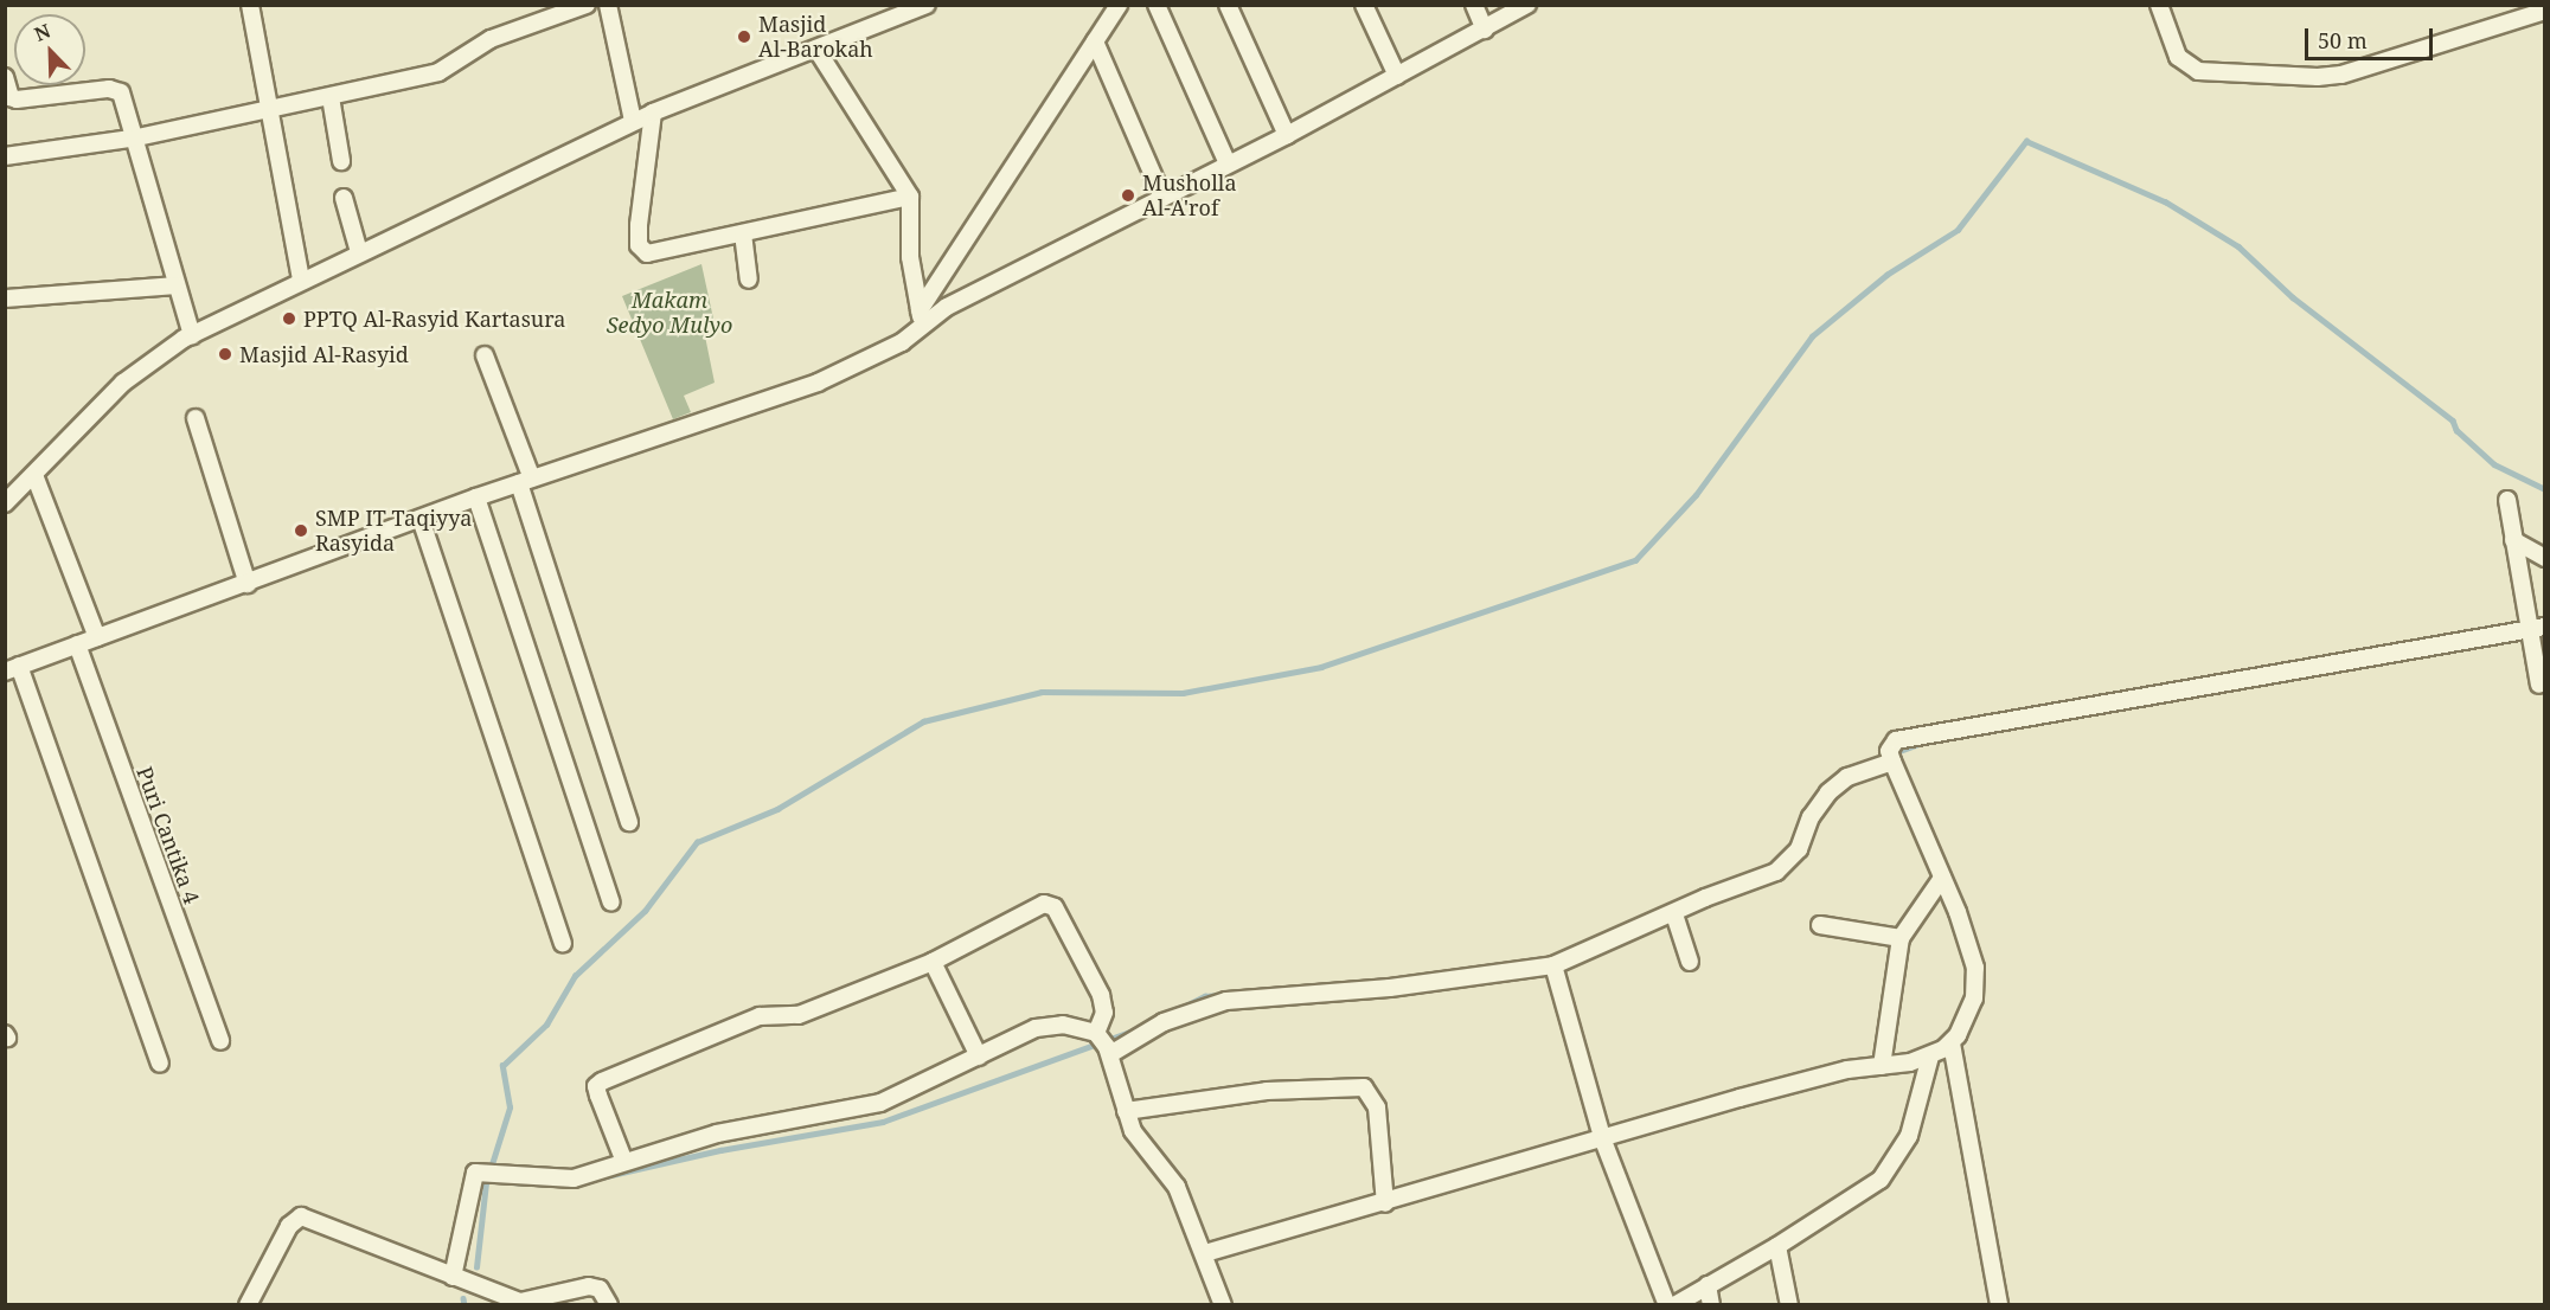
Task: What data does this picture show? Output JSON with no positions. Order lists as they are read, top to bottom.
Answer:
{
  "streets": {
    "street": ["Puri Cantika 4"]
  },
  "parks": ["Makam Sedyo Mulyo"],
  "places": [
    "Masjid Al-Barokah",
    "Musholla Al-A'rof",
    "PPTQ Al-Rasyid Kartasura",
    "Masjid Al-Rasyid",
    "SMP IT Taqiyya Rasyida"
  ],
  "scale_bar": "50 m",
  "north": "top left"
}
